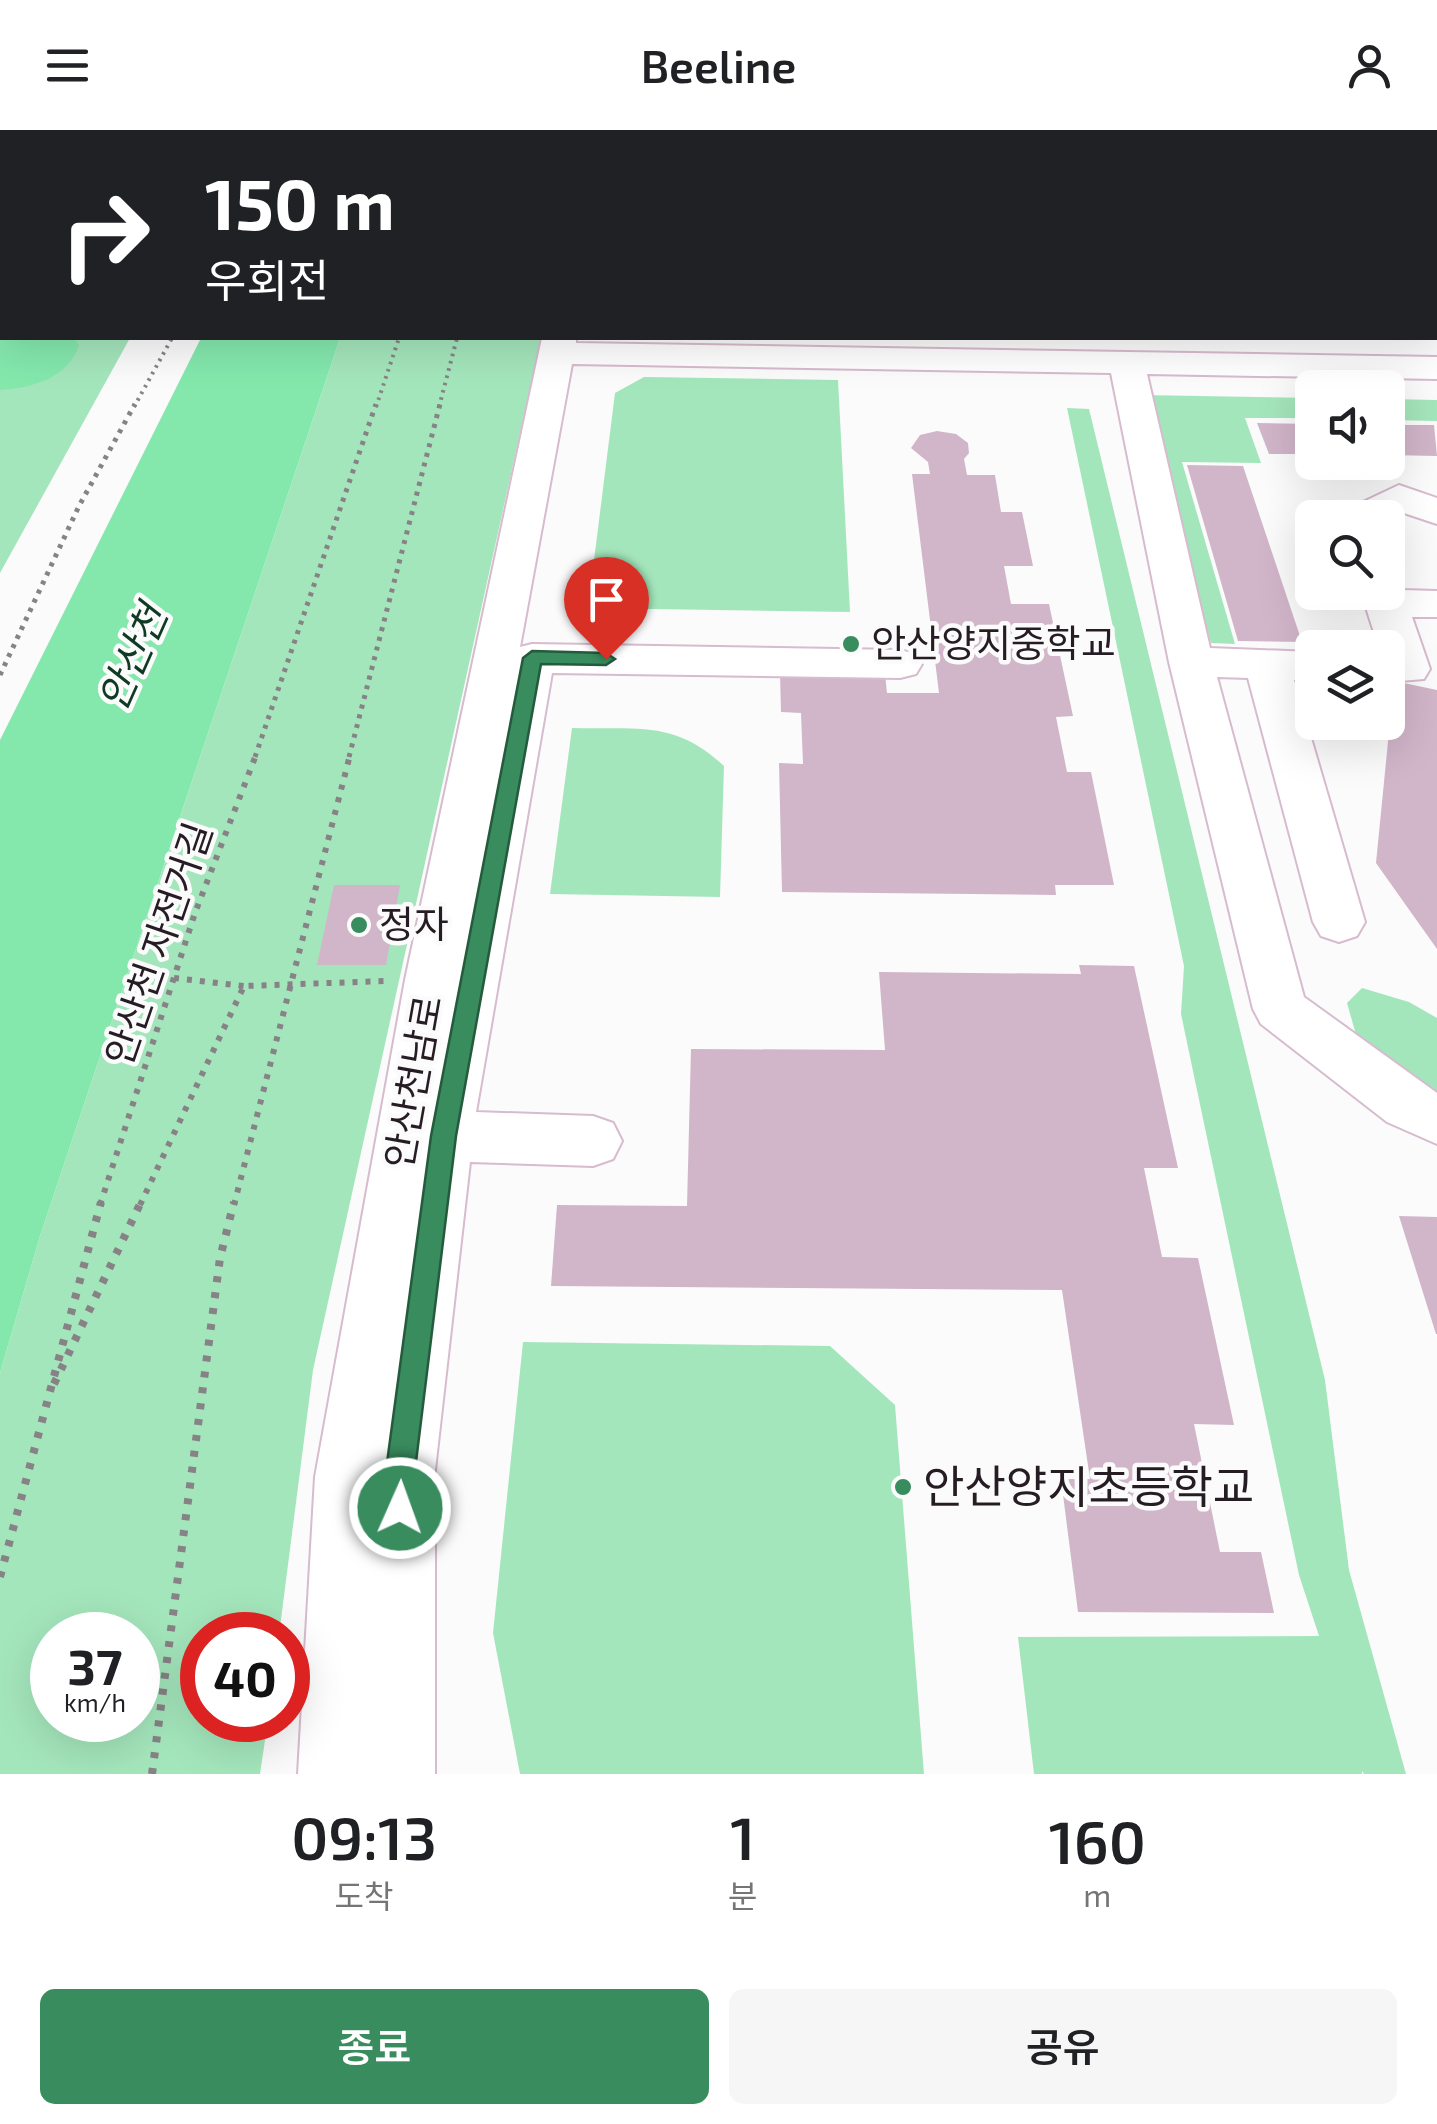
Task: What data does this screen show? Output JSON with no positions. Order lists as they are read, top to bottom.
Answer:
{
  "streets": {
    "street": ["안산천남로"],
    "path": ["안산천 자전거길"]
  },
  "water": ["안산천"],
  "places": ["안산양지중학교", "정자", "안산양지초등학교"],
  "page": {
    "header": "Beeline",
    "turn": ["150 m", "우회전"],
    "speed": "37 km/h",
    "limit": "40",
    "eta": [
      "09:13",
      "도착",
      "1",
      "분",
      "160",
      "m"
    ],
    "buttons": ["종료", "공유"]
  }
}
